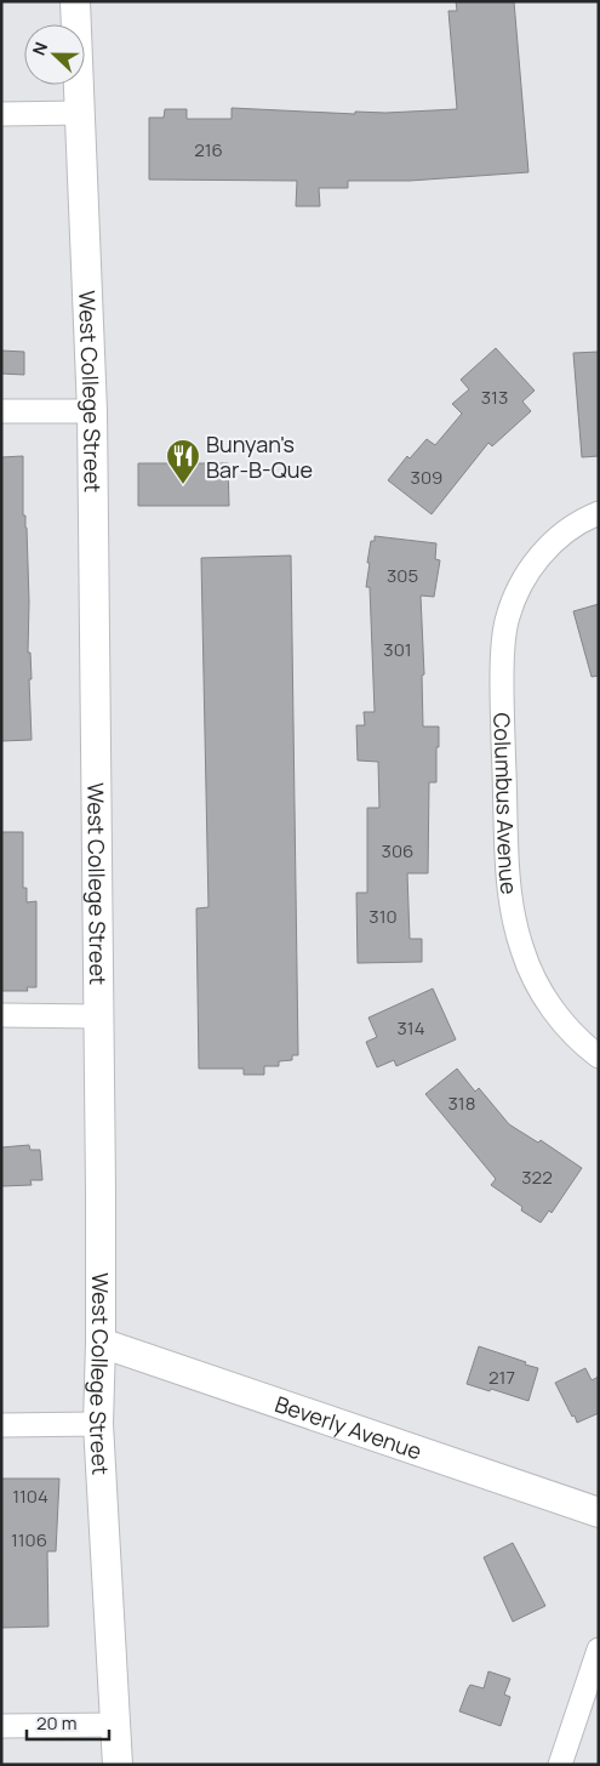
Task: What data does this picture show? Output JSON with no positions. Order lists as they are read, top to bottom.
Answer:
{
  "streets": {
    "street": ["West College Street", "Columbus Avenue", "Beverly Avenue"]
  },
  "crossings": [
    ["West College Street", "Beverly Avenue"]
  ],
  "places": {
    "restaurant": ["Bunyan's Bar-B-Que"]
  },
  "house_numbers": [
    "216",
    "313",
    "309",
    "305",
    "301",
    "306",
    "310",
    "314",
    "318",
    "322",
    "217",
    "1104",
    "1106"
  ],
  "scale_bar": "20 m",
  "north": "left"
}
